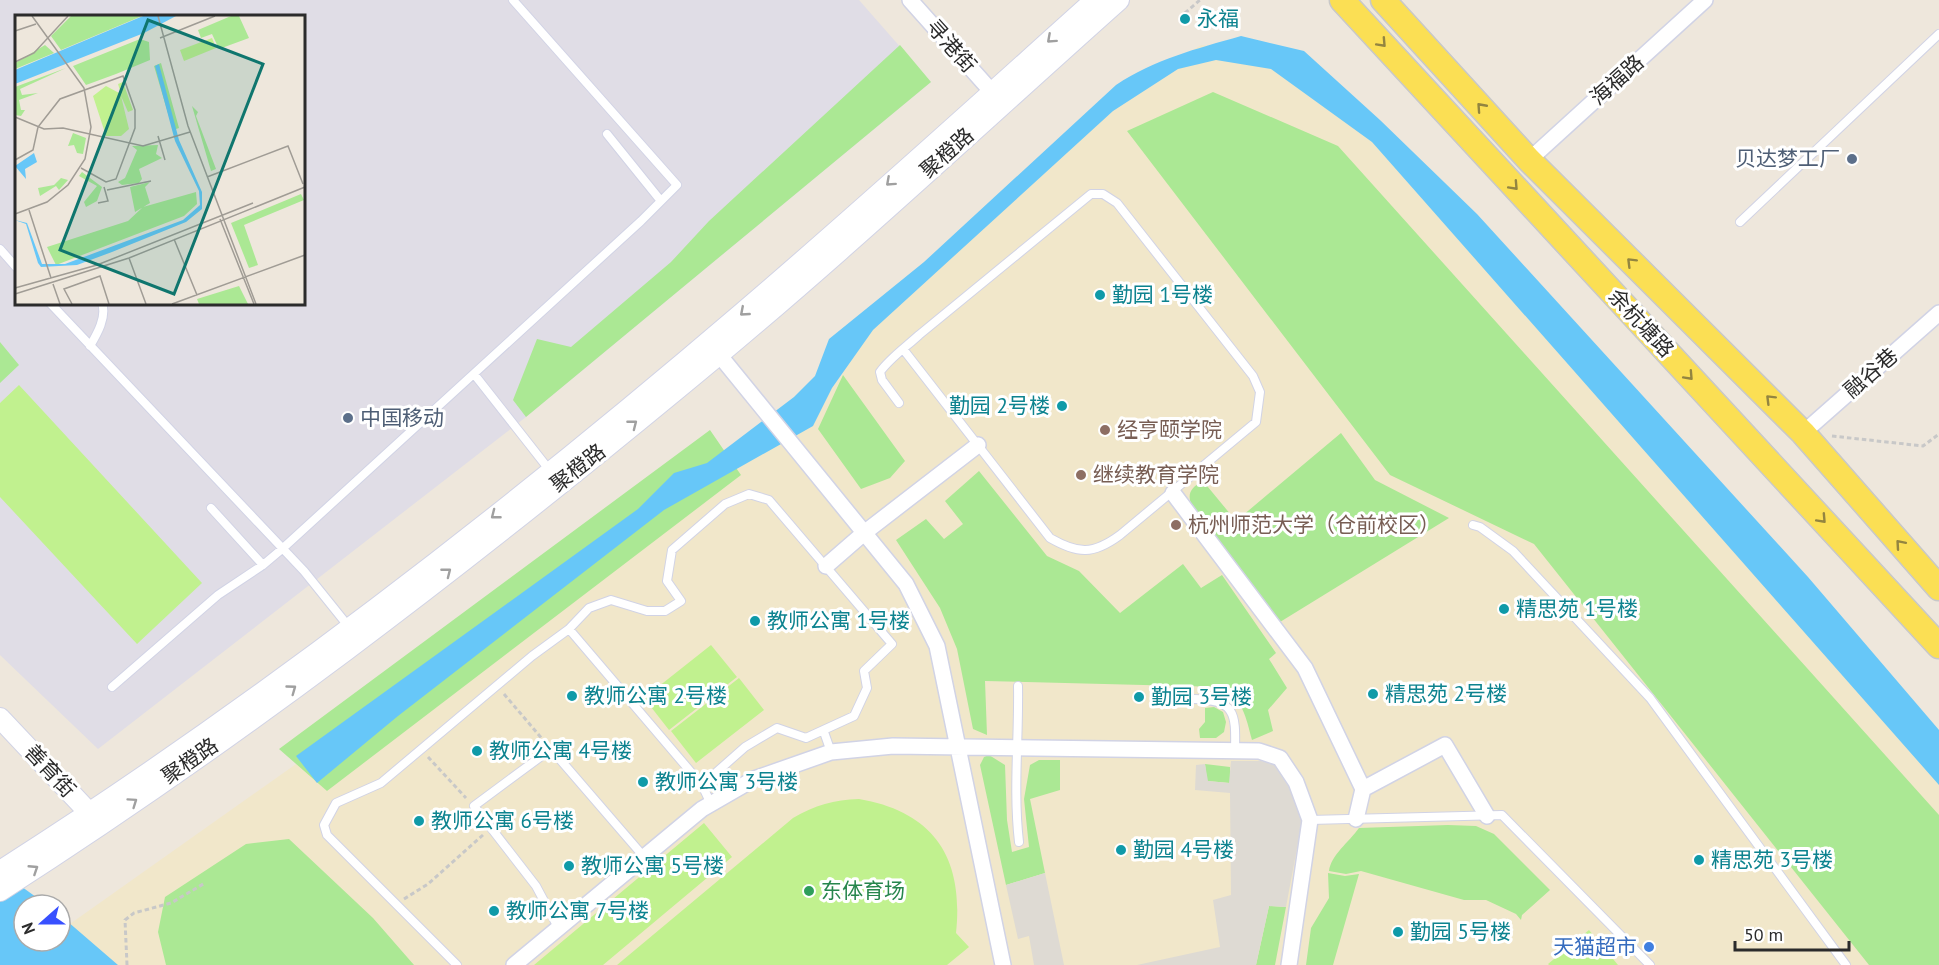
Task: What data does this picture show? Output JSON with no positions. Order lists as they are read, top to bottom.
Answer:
{
  "streets": {
    "main road": ["余杭塘路"],
    "street": [
      "寻港街",
      "海福路",
      "聚橙路",
      "融谷巷",
      "善育街"
    ]
  },
  "crossings": [
    ["寻港街", "聚橙路"],
    ["海福路", "余杭塘路"],
    ["聚橙路", "善育街"],
    ["余杭塘路", "融谷巷"]
  ],
  "places": [
    "永福",
    "贝达梦工厂",
    "勤园 1号楼",
    "勤园 2号楼",
    "中国移动",
    "经亨颐学院",
    "继续教育学院",
    "杭州师范大学（仓前校区）",
    "精思苑 1号楼",
    "教师公寓 1号楼",
    "精思苑 2号楼",
    "教师公寓 2号楼",
    "勤园 3号楼",
    "教师公寓 4号楼",
    "教师公寓 3号楼",
    "教师公寓 6号楼",
    "勤园 4号楼",
    "精思苑 3号楼",
    "教师公寓 5号楼",
    "东体育场",
    "教师公寓 7号楼",
    "勤园 5号楼",
    "天猫超市"
  ],
  "scale_bar": "50 m",
  "north": "left"
}
